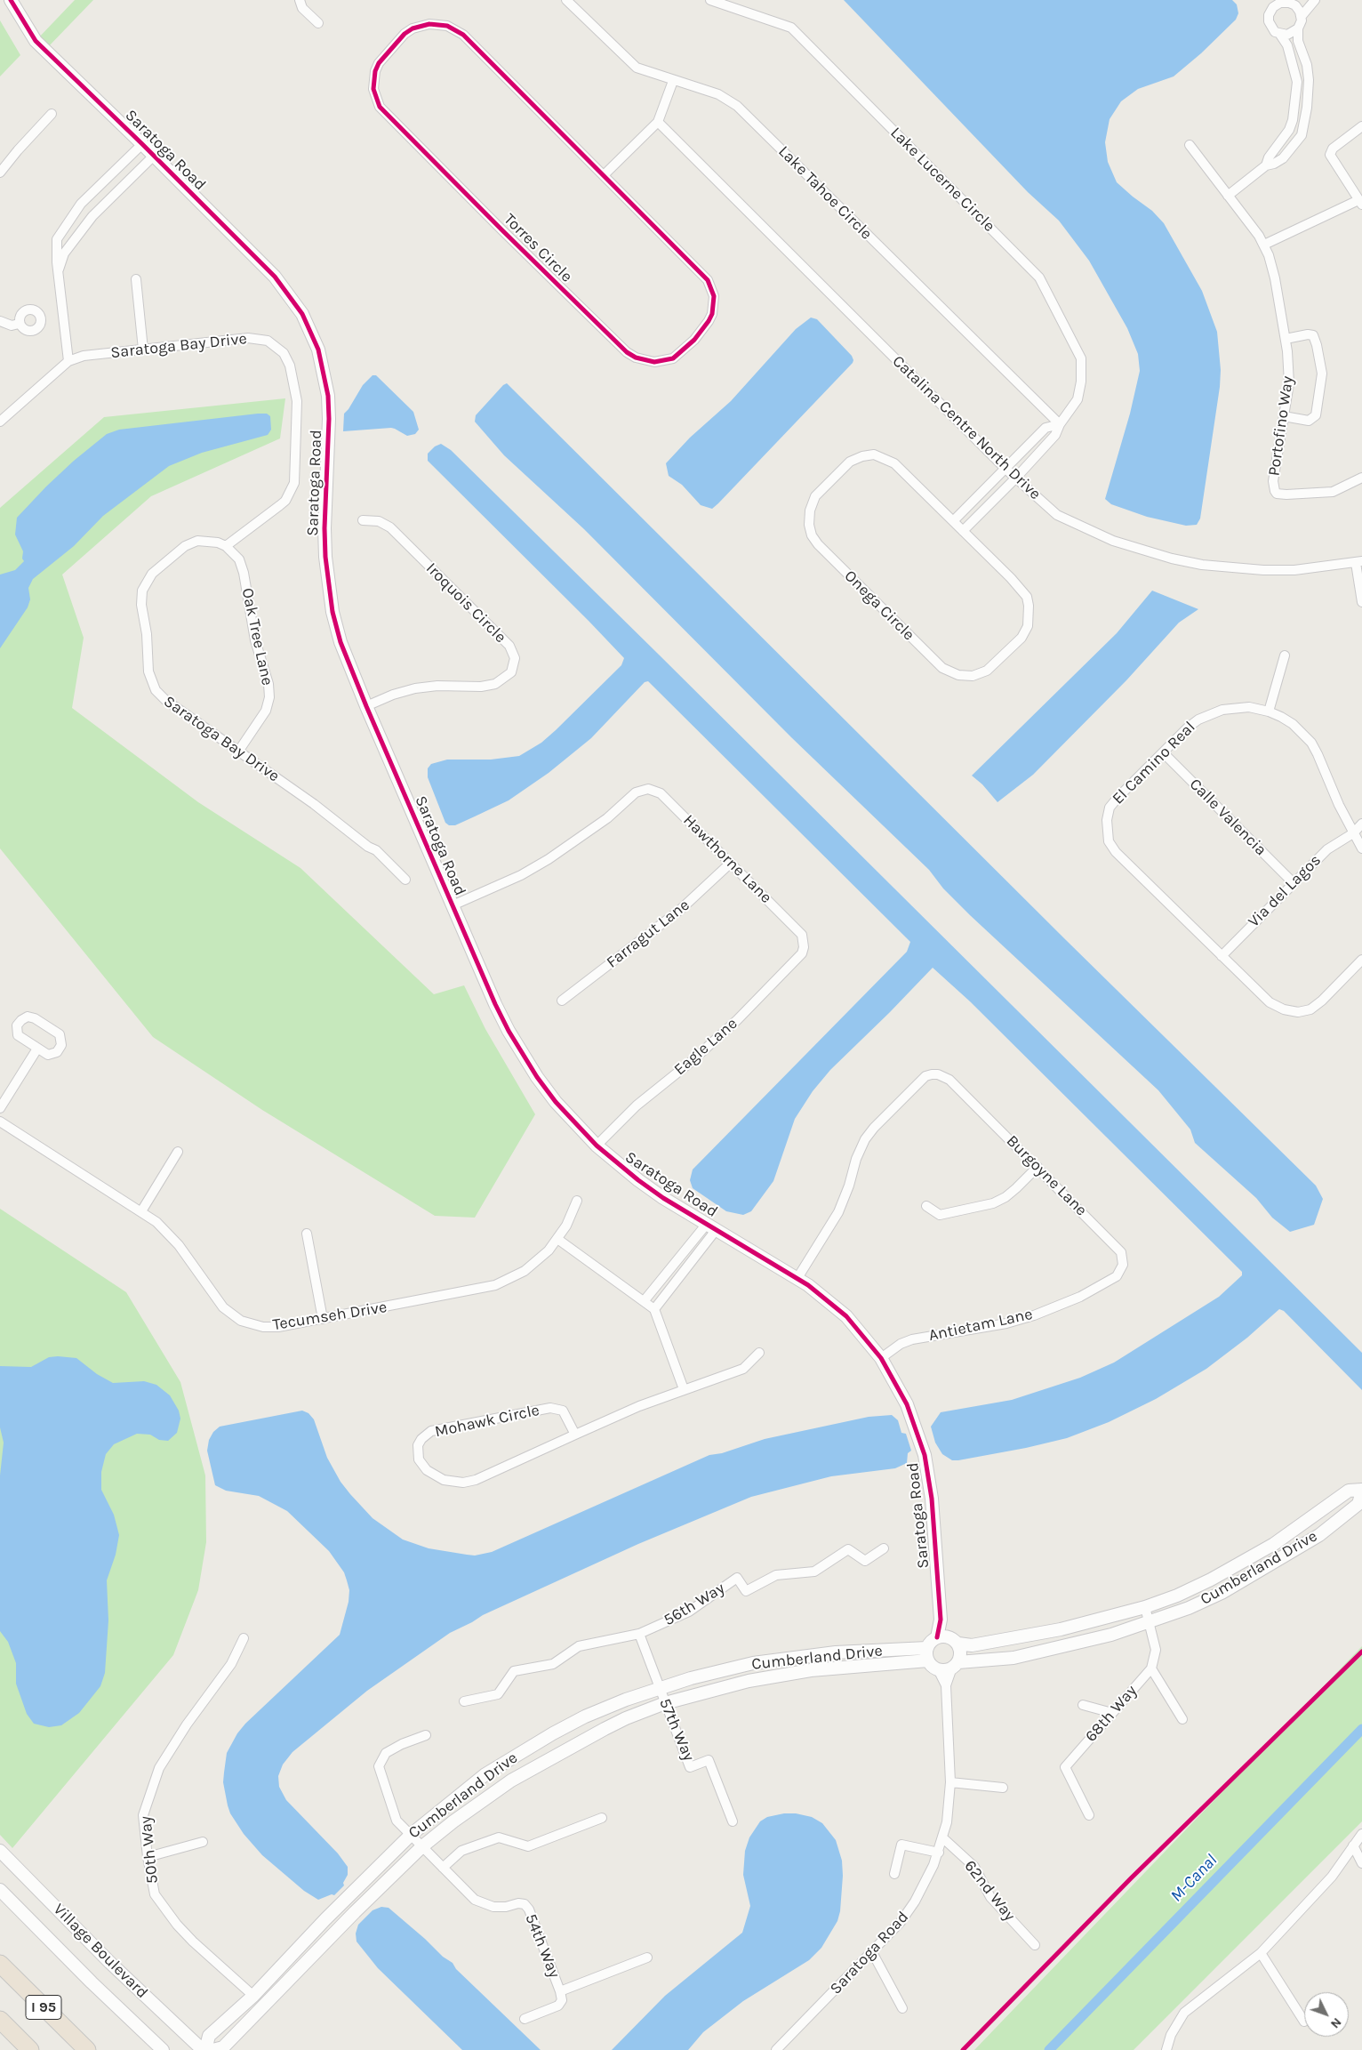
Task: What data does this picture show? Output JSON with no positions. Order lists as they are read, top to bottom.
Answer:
{
  "streets": {
    "highway": ["I 95"],
    "street": [
      "Saratoga Road",
      "Lake Lucerne Circle",
      "Lake Tahoe Circle",
      "Torres Circle",
      "Saratoga Bay Drive",
      "Portofino Way",
      "Catalina Centre North Drive",
      "Iroquois Circle",
      "Onega Circle",
      "Oak Tree Lane",
      "El Camino Real",
      "Calle Valencia",
      "Hawthorne Lane",
      "Via del Lagos",
      "Farragut Lane",
      "Eagle Lane",
      "Burgoyne Lane",
      "Tecumseh Drive",
      "Antietam Lane",
      "Mohawk Circle",
      "Cumberland Drive",
      "56th Way",
      "68th Way",
      "57th Way",
      "50th Way",
      "62nd Way",
      "54th Way",
      "Village Boulevard"
    ]
  },
  "crossings": [
    ["Saratoga Road", "Iroquois Circle"],
    ["Saratoga Road", "Hawthorne Lane"],
    ["Saratoga Road", "Eagle Lane"],
    ["Saratoga Road", "Burgoyne Lane"],
    ["Saratoga Road", "Antietam Lane"],
    ["Saratoga Road", "Cumberland Drive"],
    ["Saratoga Road", "62nd Way"],
    ["Lake Lucerne Circle", "Lake Tahoe Circle"],
    ["Lake Lucerne Circle", "Catalina Centre North Drive"],
    ["Saratoga Bay Drive", "Oak Tree Lane"],
    ["El Camino Real", "Calle Valencia"],
    ["El Camino Real", "Via del Lagos"],
    ["Calle Valencia", "Via del Lagos"],
    ["Hawthorne Lane", "Farragut Lane"],
    ["Hawthorne Lane", "Eagle Lane"],
    ["Burgoyne Lane", "Antietam Lane"],
    ["Cumberland Drive", "57th Way"],
    ["Cumberland Drive", "50th Way"],
    ["Cumberland Drive", "54th Way"],
    ["Cumberland Drive", "Village Boulevard"],
    ["56th Way", "57th Way"]
  ],
  "water": ["M-Canal"],
  "north": "bottom right"
}
